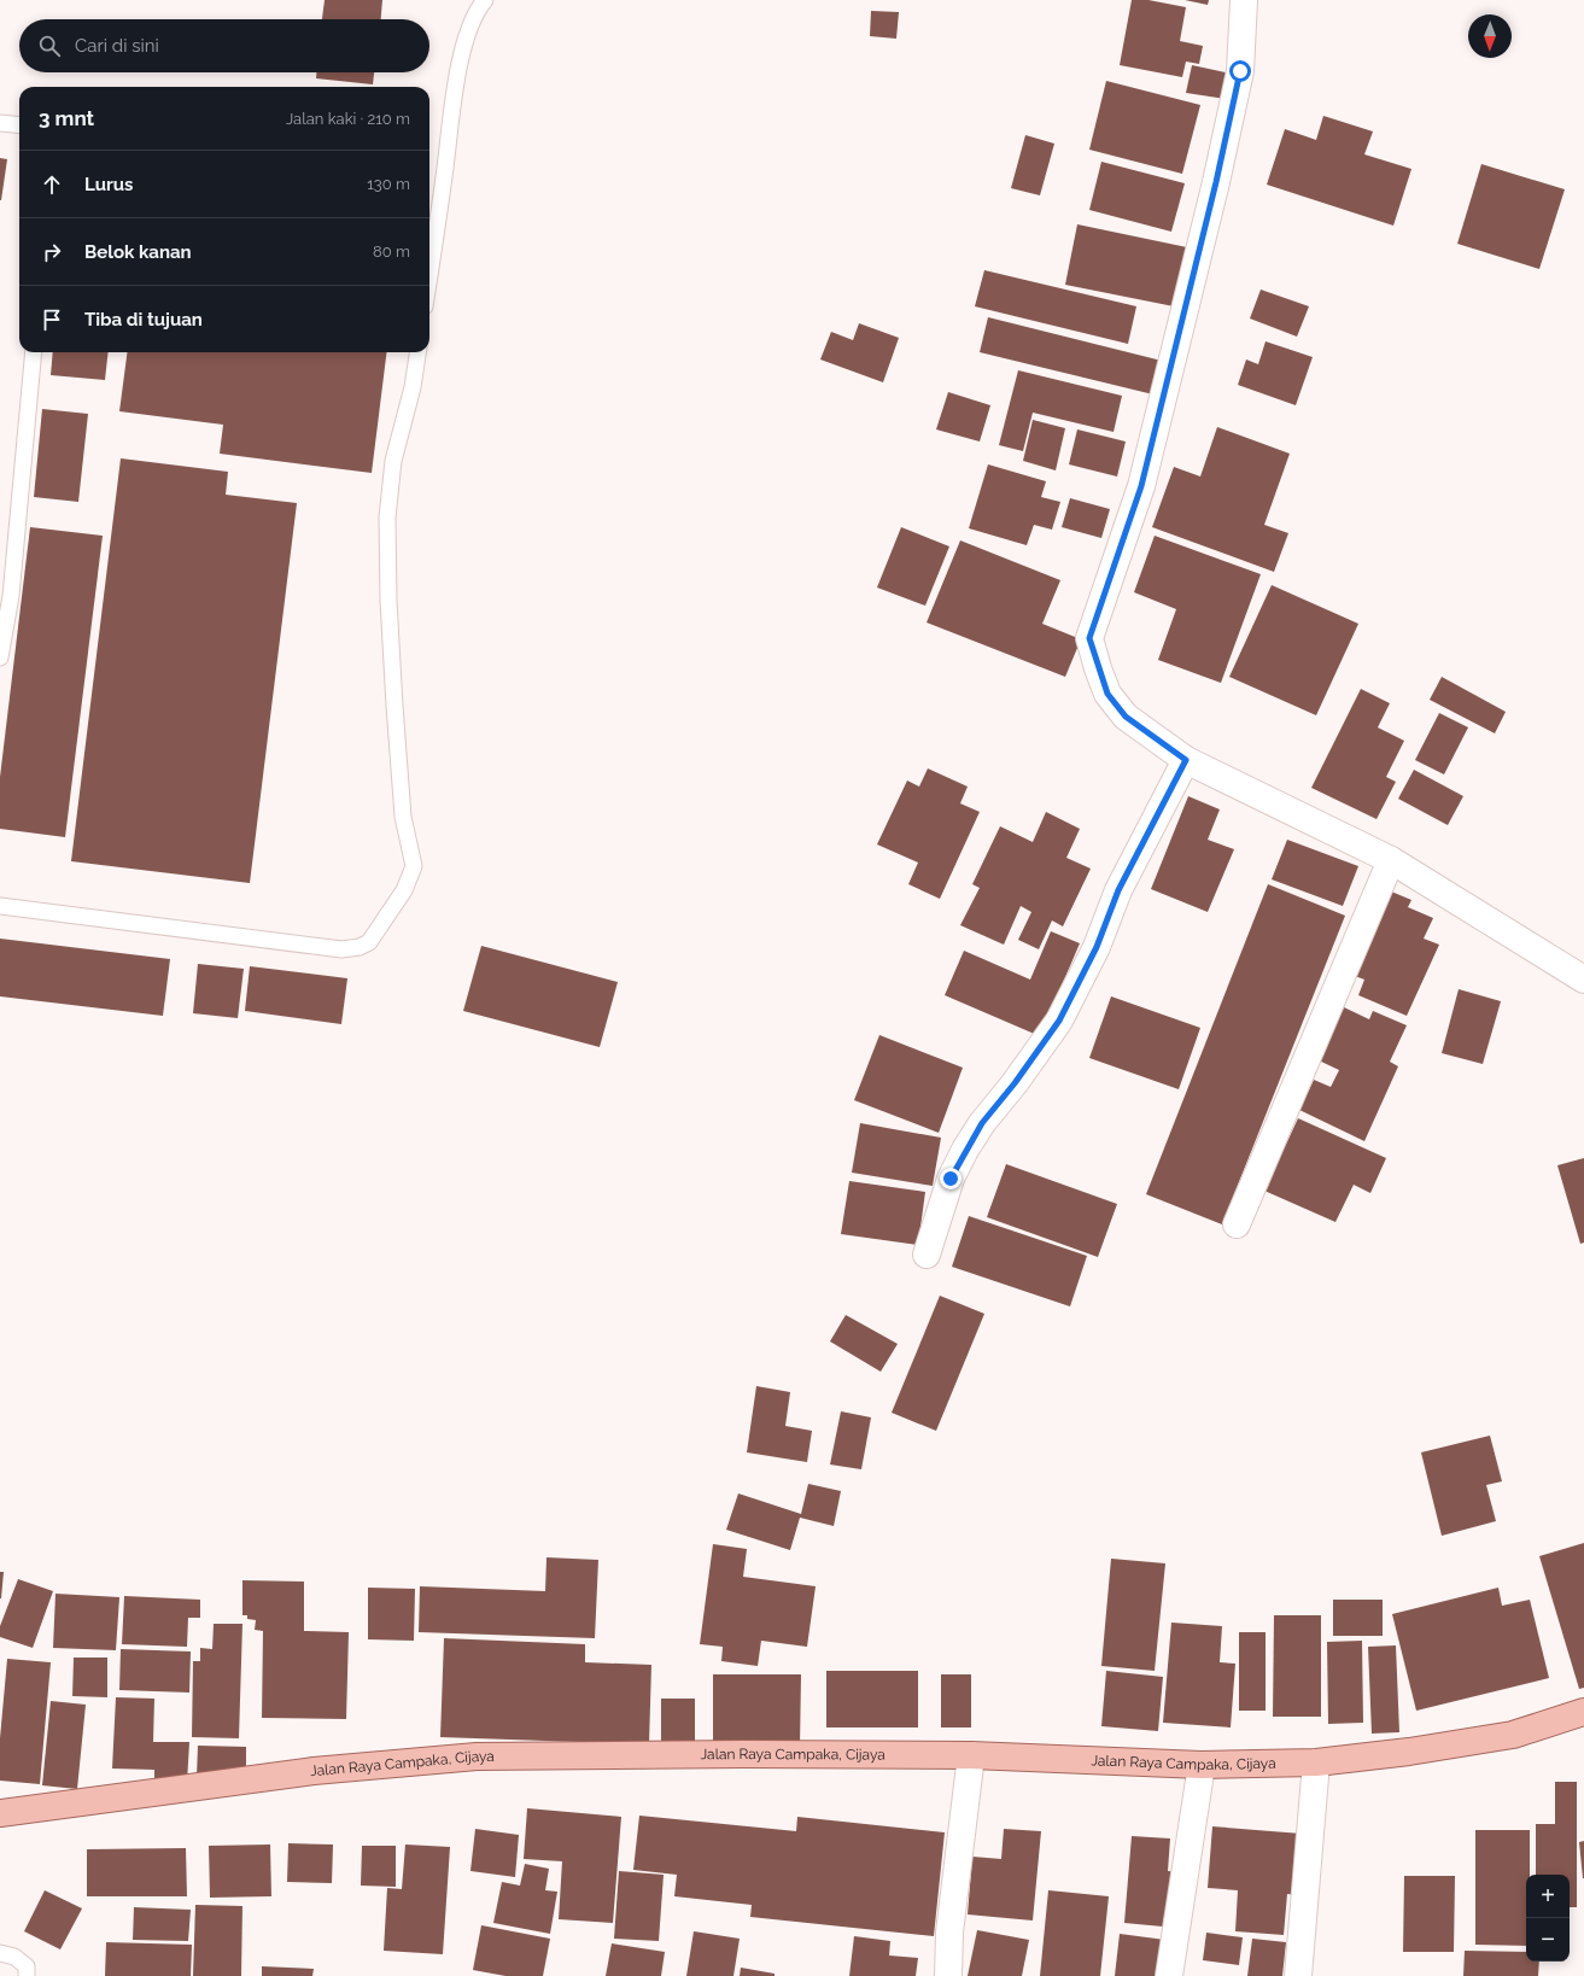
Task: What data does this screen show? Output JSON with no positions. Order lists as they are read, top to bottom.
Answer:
{
  "streets": {
    "main road": ["Jalan Raya Campaka, Cijaya"]
  },
  "north": "bottom",
  "page": {
    "search": "Cari di sini",
    "heading": ["3 mnt", "Jalan kaki · 210 m"],
    "list": [
      ["Lurus", "130 m"],
      ["Belok kanan", "80 m"],
      "Tiba di tujuan"
    ],
    "map_buttons": ["+", "−"]
  }
}
